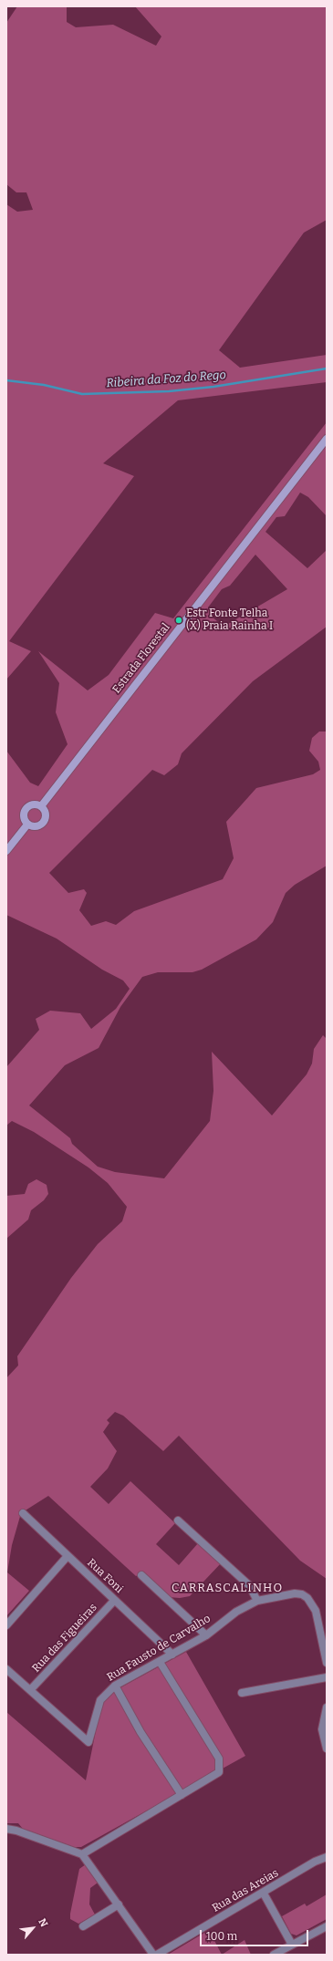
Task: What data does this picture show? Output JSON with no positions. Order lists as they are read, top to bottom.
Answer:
{
  "streets": {
    "main road": ["Estrada Florestal"],
    "street": [
      "Rua Foni",
      "Rua das Figueiras",
      "Rua Fausto de Carvalho",
      "Rua das Areias"
    ]
  },
  "crossings": [
    ["Rua Foni", "Rua das Figueiras"],
    ["Rua Foni", "Rua Fausto de Carvalho"],
    ["Rua das Figueiras", "Rua Fausto de Carvalho"]
  ],
  "districts": ["CARRASCALINHO"],
  "water": ["Ribeira da Foz do Rego"],
  "places": ["Estr Fonte Telha (X) Praia Rainha I"],
  "scale_bar": "100 m",
  "north": "top right"
}
